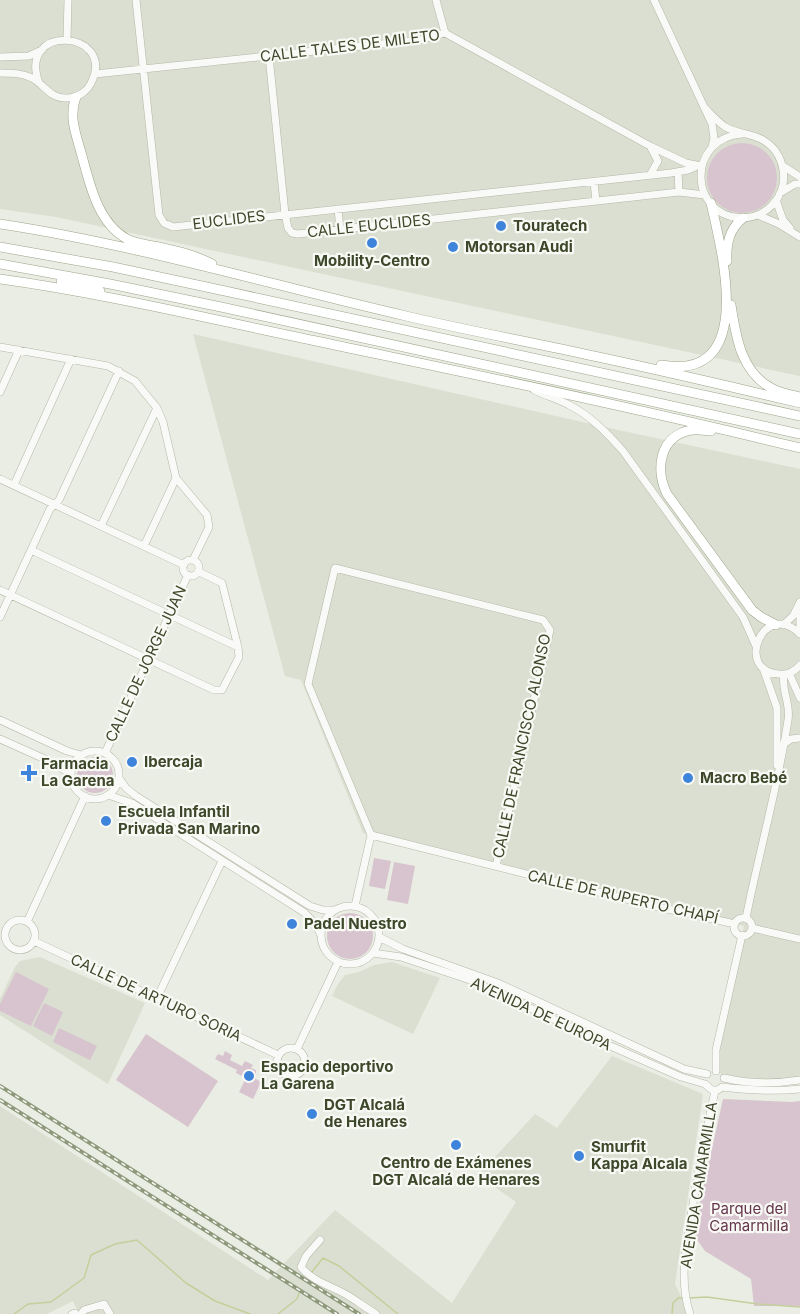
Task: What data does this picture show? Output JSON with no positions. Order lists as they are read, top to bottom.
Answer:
{
  "streets": {
    "street": [
      "CALLE TALES DE MILETO",
      "EUCLIDES",
      "CALLE EUCLIDES",
      "CALLE DE JORGE JUAN",
      "CALLE DE FRANCISCO ALONSO",
      "CALLE DE RUPERTO CHAPÍ",
      "CALLE DE ARTURO SORIA",
      "AVENIDA DE EUROPA",
      "AVENIDA CAMARMILLA"
    ]
  },
  "crossings": [
    ["CALLE TALES DE MILETO", "EUCLIDES"],
    ["CALLE TALES DE MILETO", "CALLE EUCLIDES"],
    ["EUCLIDES", "CALLE EUCLIDES"],
    ["CALLE DE FRANCISCO ALONSO", "CALLE DE RUPERTO CHAPÍ"],
    ["AVENIDA DE EUROPA", "AVENIDA CAMARMILLA"]
  ],
  "parks": ["Parque del Camarmilla"],
  "places": {
    "other": [
      "Touratech",
      "Mobility-Centro",
      "Motorsan Audi",
      "Ibercaja",
      "Macro Bebé",
      "Escuela Infantil Privada San Marino",
      "Padel Nuestro",
      "Espacio deportivo La Garena",
      "DGT Alcalá de Henares",
      "Centro de Exámenes DGT Alcalá de Henares",
      "Smurfit Kappa Alcala"
    ],
    "health": ["Farmacia La Garena"]
  }
}
